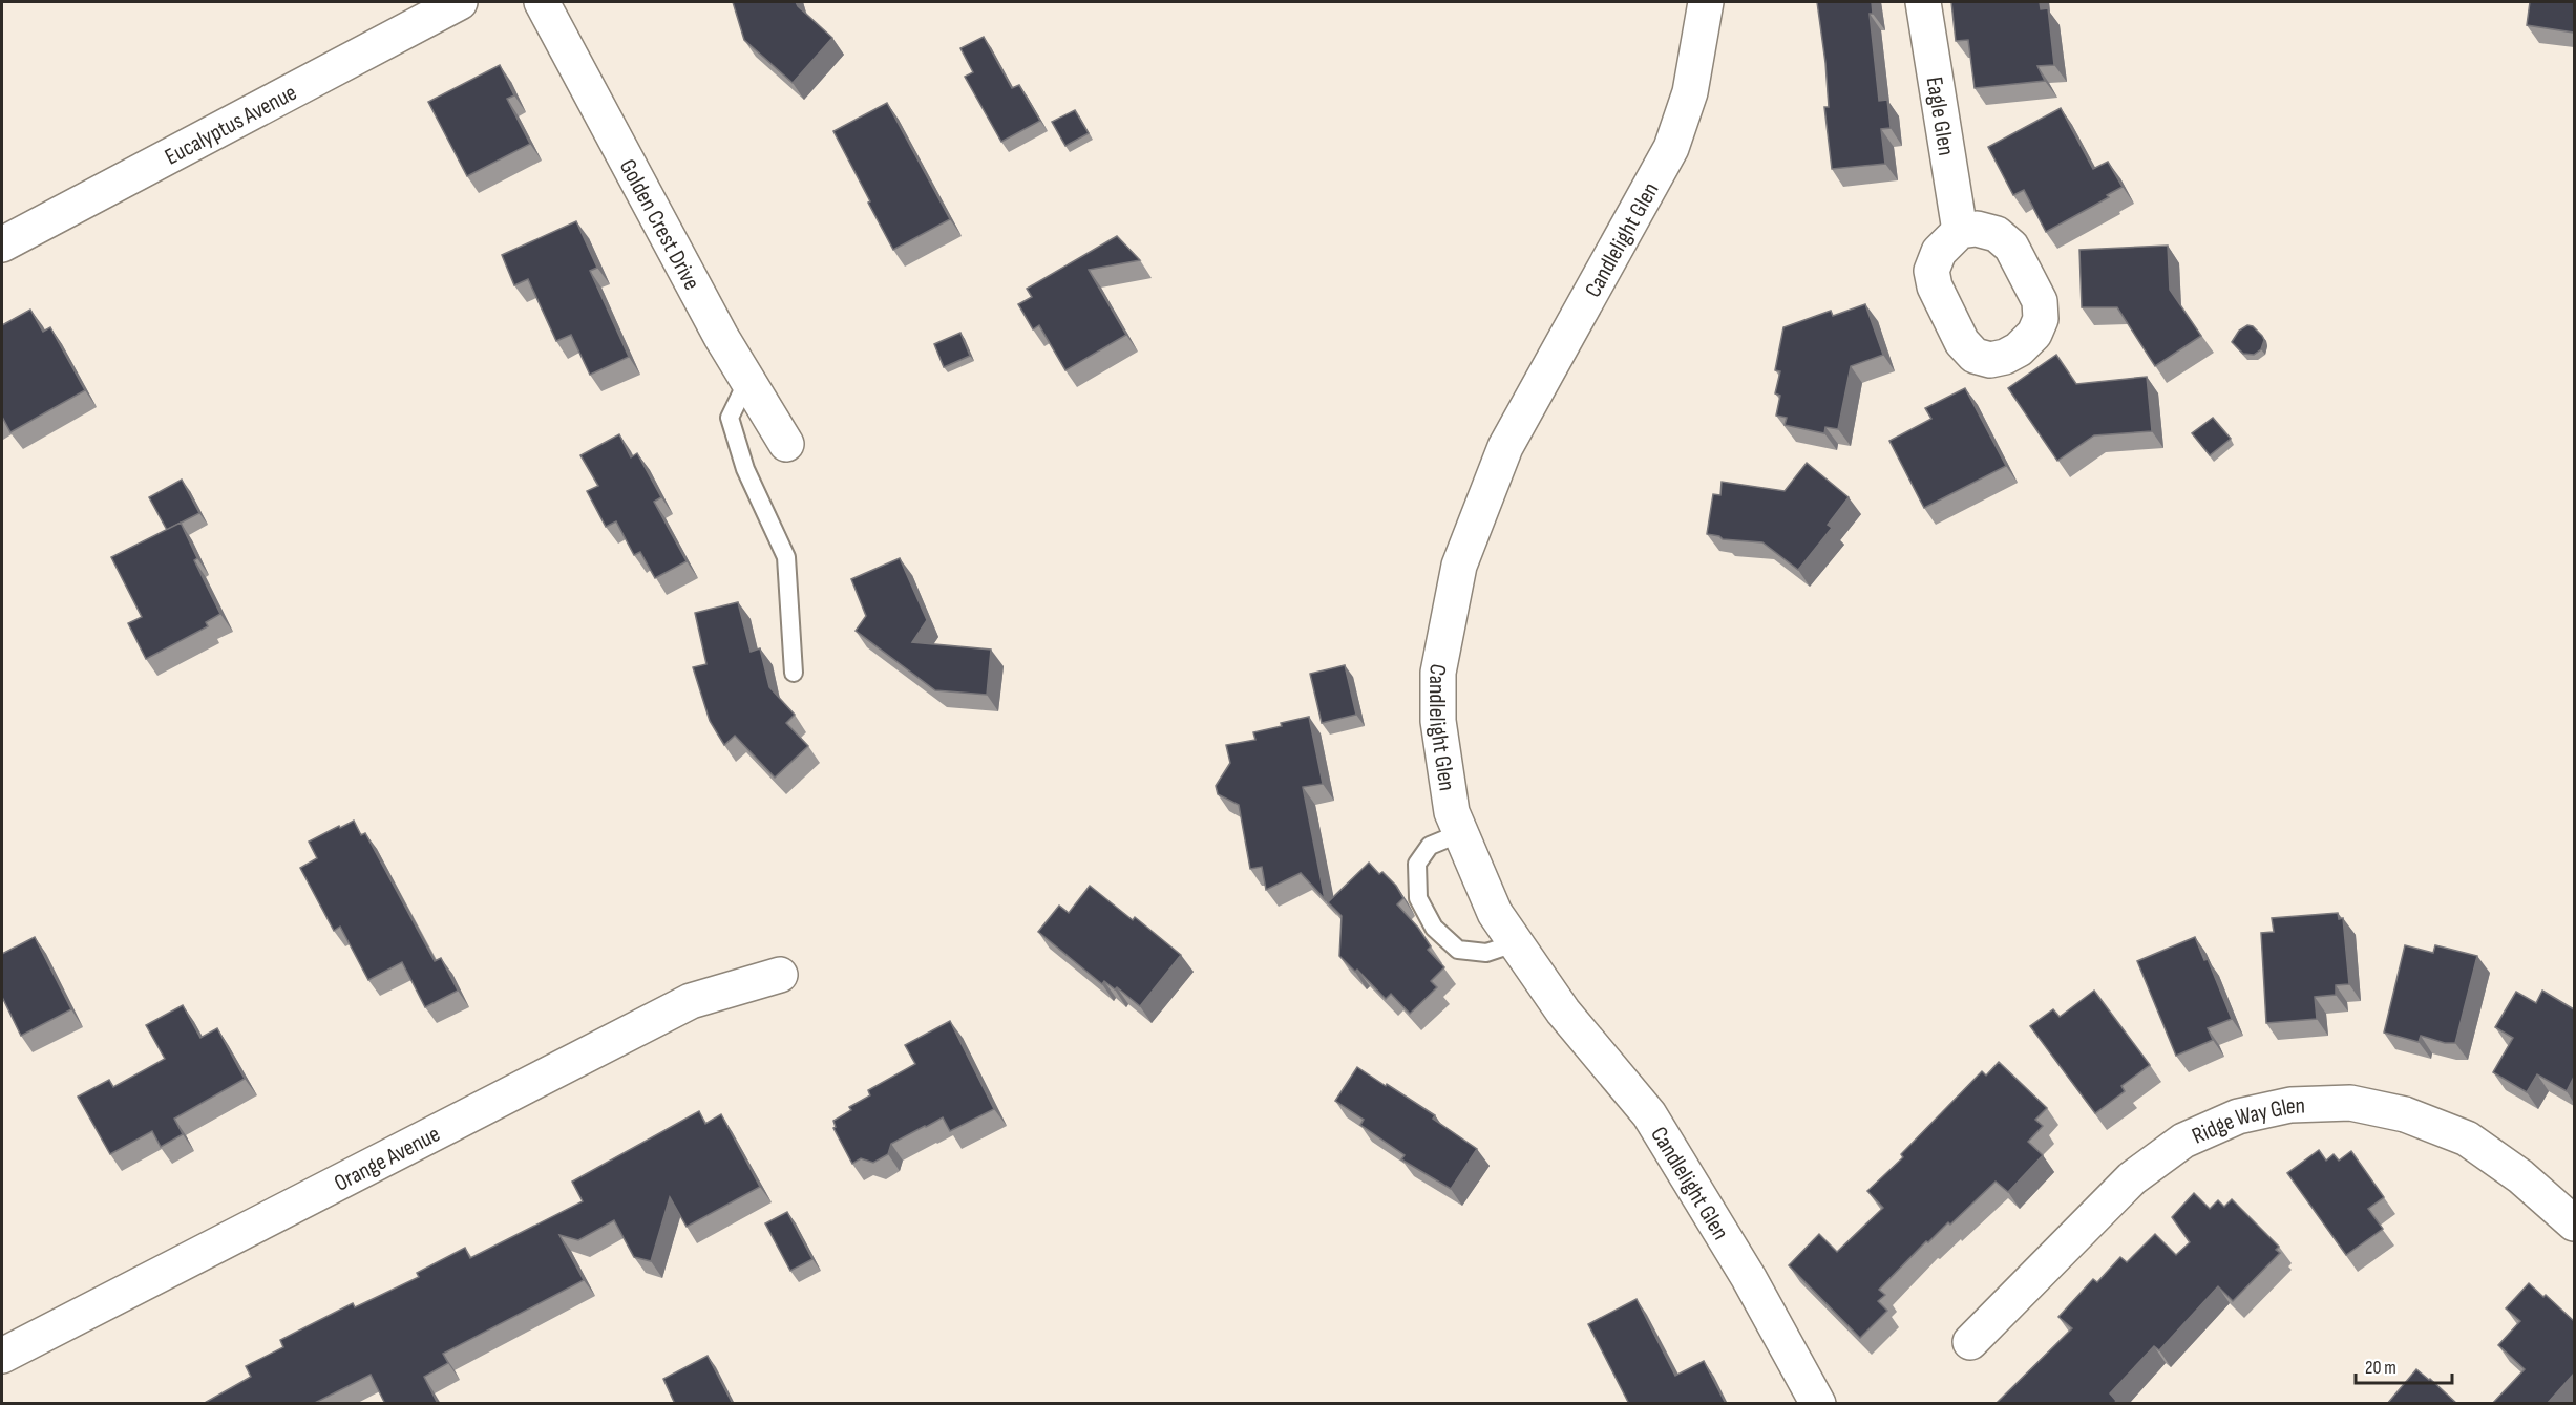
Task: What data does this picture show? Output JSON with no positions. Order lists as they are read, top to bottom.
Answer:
{
  "streets": {
    "street": [
      "Eagle Glen",
      "Eucalyptus Avenue",
      "Golden Crest Drive",
      "Candlelight Glen",
      "Ridge Way Glen",
      "Orange Avenue"
    ]
  },
  "scale_bar": "20 m"
}
